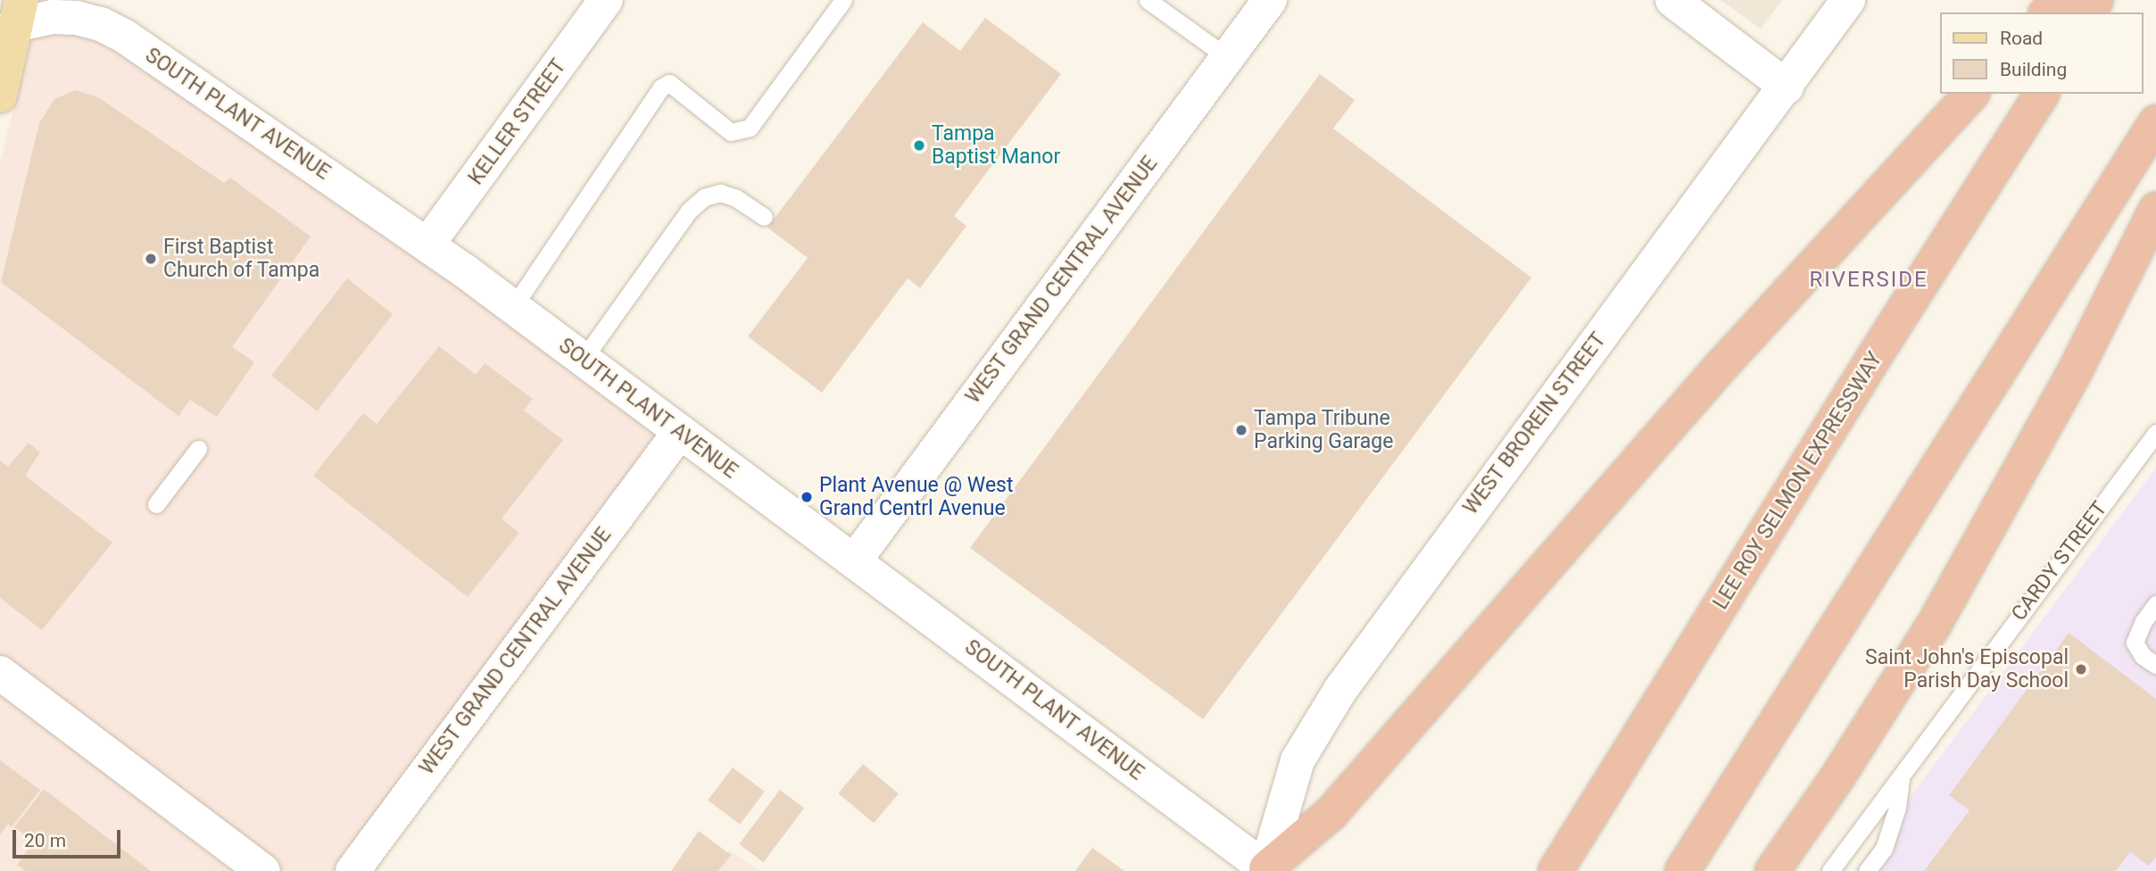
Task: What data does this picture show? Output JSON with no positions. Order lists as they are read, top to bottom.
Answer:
{
  "streets": {
    "highway": ["LEE ROY SELMON EXPRESSWAY"],
    "street": [
      "SOUTH PLANT AVENUE",
      "KELLER STREET",
      "WEST GRAND CENTRAL AVENUE",
      "WEST BROREIN STREET"
    ],
    "lane": ["CARDY STREET"]
  },
  "crossings": [
    ["SOUTH PLANT AVENUE", "KELLER STREET"],
    ["SOUTH PLANT AVENUE", "WEST GRAND CENTRAL AVENUE"],
    ["SOUTH PLANT AVENUE", "WEST BROREIN STREET"]
  ],
  "districts": ["RIVERSIDE"],
  "places": [
    "Tampa Baptist Manor",
    "First Baptist Church of Tampa",
    "Tampa Tribune Parking Garage",
    "Plant Avenue @ West Grand Centrl Avenue",
    "Saint John's Episcopal Parish Day School"
  ],
  "legend": ["Road", "Building"],
  "scale_bar": "20 m"
}
